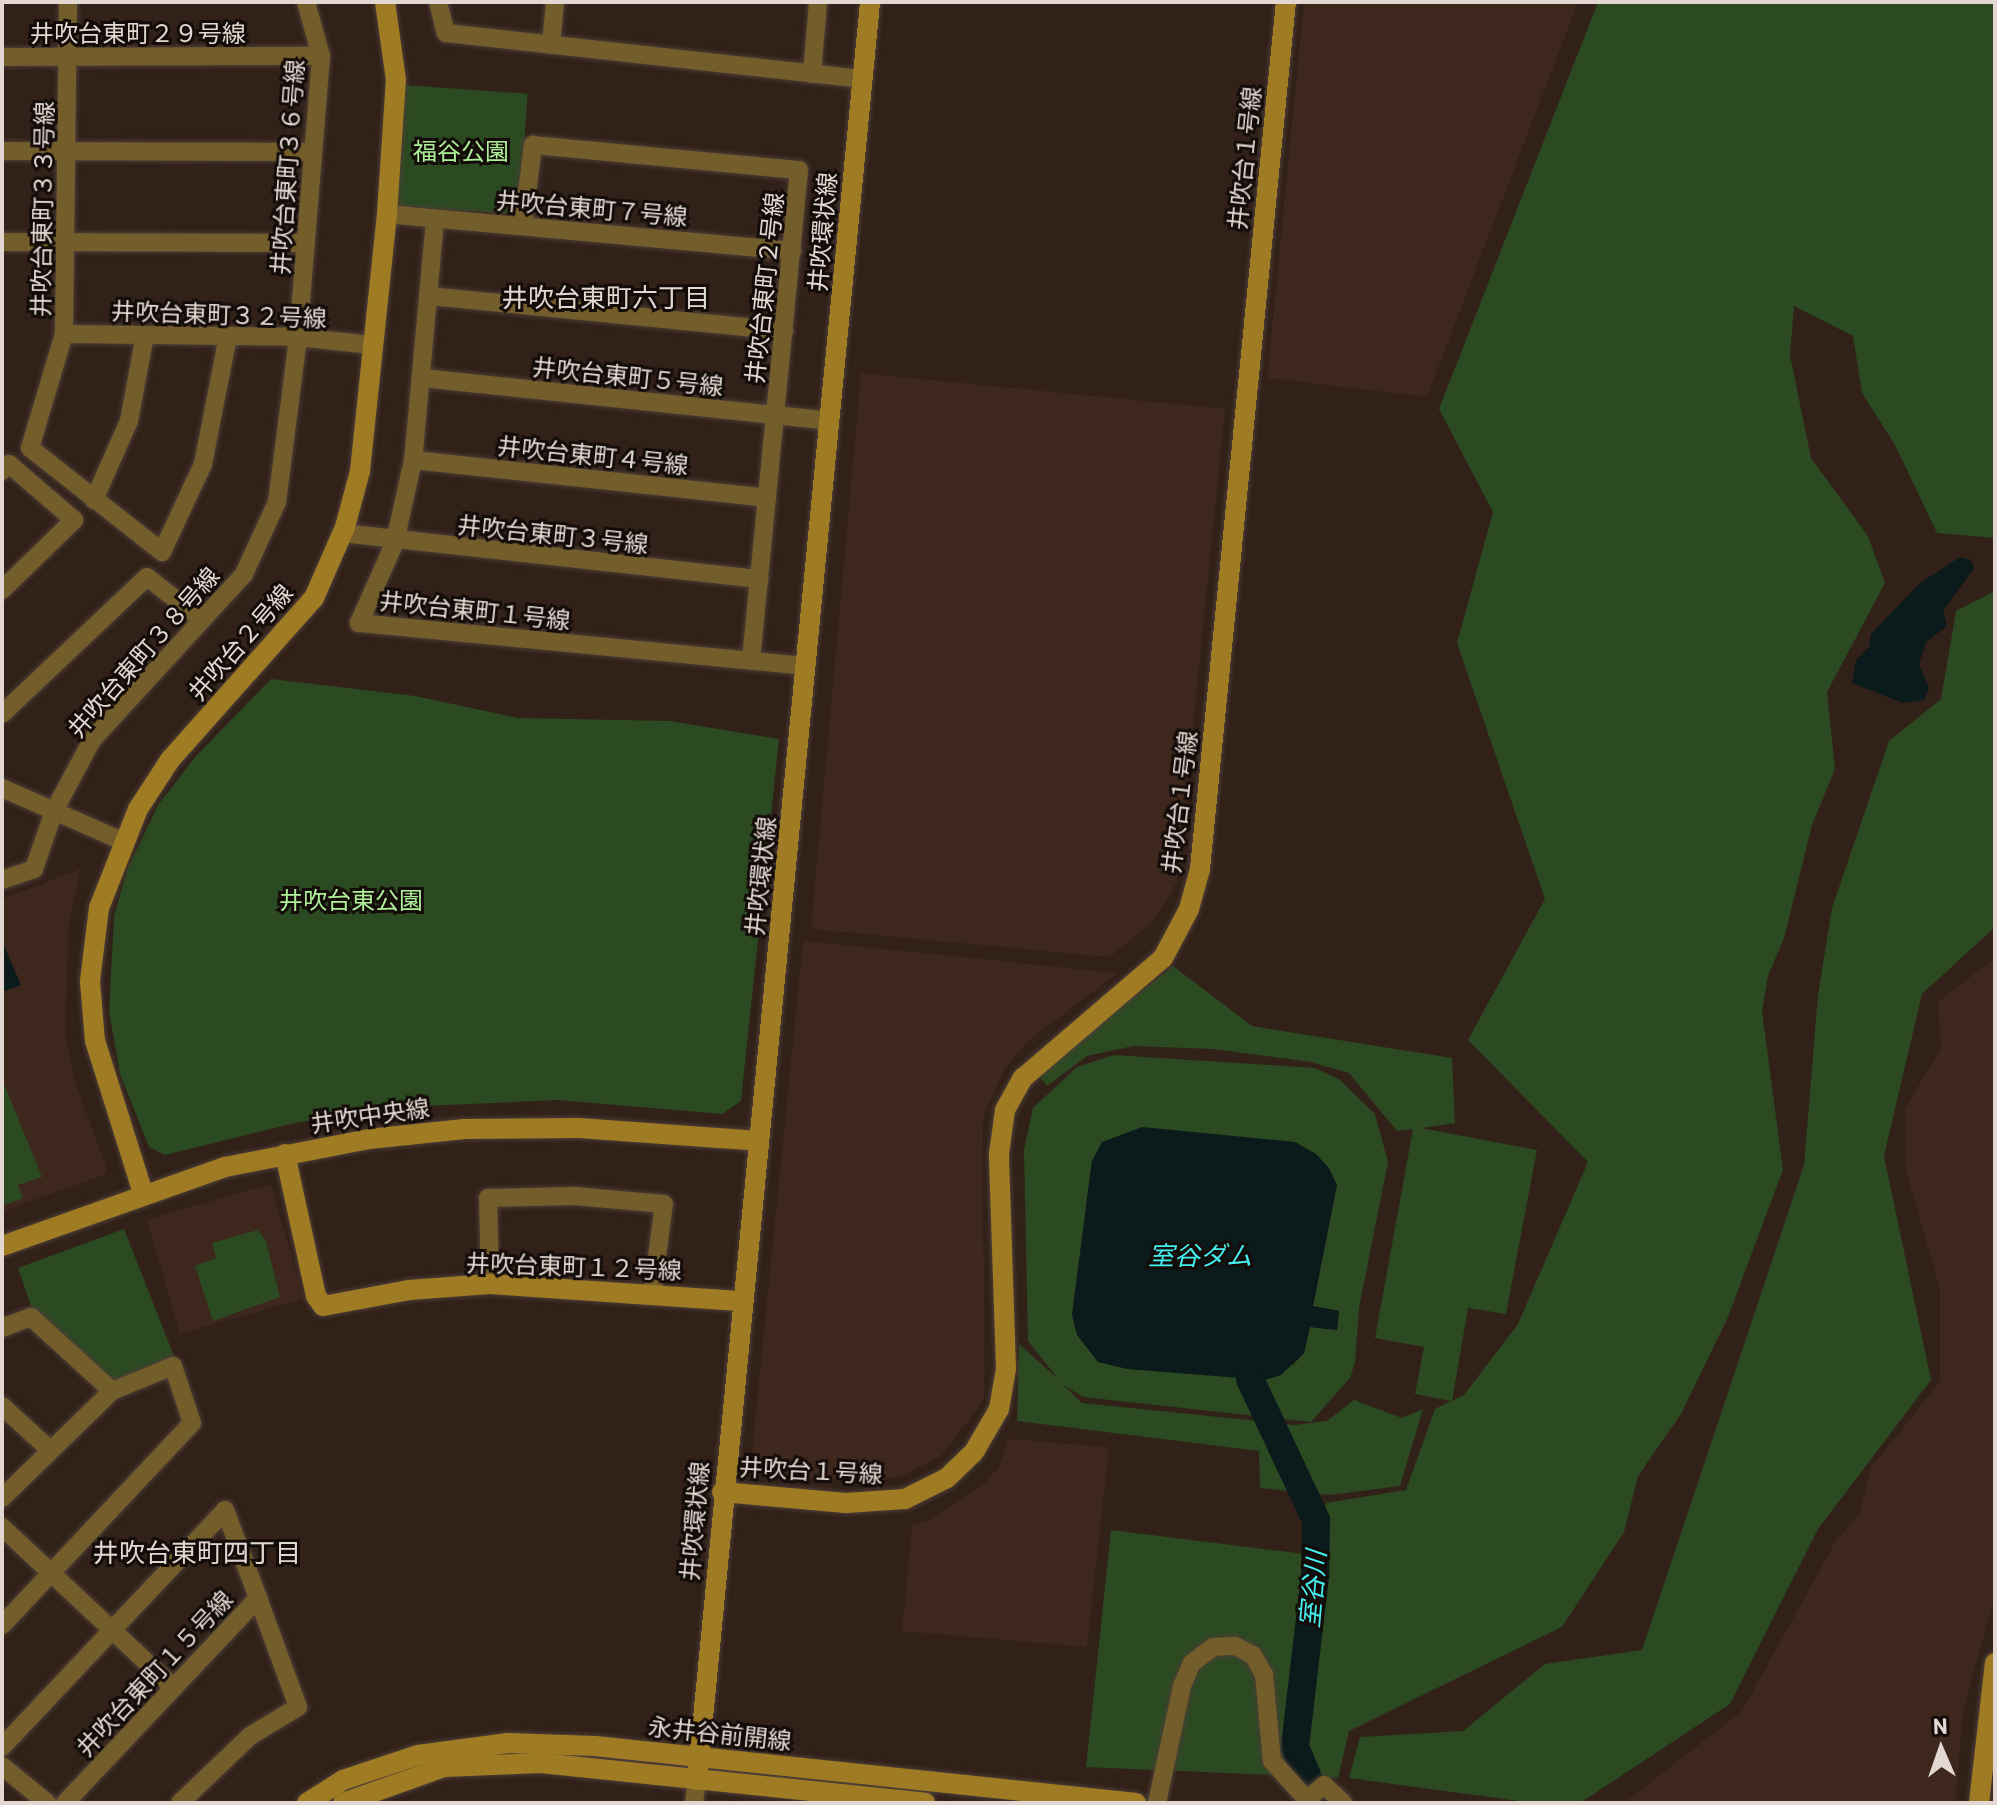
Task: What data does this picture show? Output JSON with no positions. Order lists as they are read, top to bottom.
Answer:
{
  "streets": {
    "street": [
      "井吹台東町２９号線",
      "井吹台１号線",
      "井吹台東町３６号線",
      "井吹台東町７号線",
      "井吹台東町３３号線",
      "井吹環状線",
      "井吹台東町２号線",
      "井吹台東町３２号線",
      "井吹台東町５号線",
      "井吹台東町４号線",
      "井吹台東町３号線",
      "井吹台東町１号線",
      "井吹台２号線",
      "井吹台東町３８号線",
      "井吹中央線",
      "井吹台東町１２号線",
      "井吹台東町１５号線",
      "永井谷前開線"
    ]
  },
  "crossings": [
    ["井吹台東町２９号線", "井吹台東町３６号線"],
    ["井吹台東町２９号線", "井吹台東町３３号線"],
    ["井吹台１号線", "井吹環状線"],
    ["井吹台東町３６号線", "井吹台東町３２号線"],
    ["井吹台東町３６号線", "井吹台東町３８号線"],
    ["井吹台東町７号線", "井吹台東町２号線"],
    ["井吹台東町７号線", "井吹台東町１号線"],
    ["井吹台東町７号線", "井吹台２号線"],
    ["井吹台東町３３号線", "井吹台東町３２号線"],
    ["井吹環状線", "井吹台東町５号線"],
    ["井吹環状線", "井吹台東町１号線"],
    ["井吹環状線", "井吹中央線"],
    ["井吹環状線", "井吹台東町１２号線"],
    ["井吹環状線", "永井谷前開線"],
    ["井吹台東町２号線", "井吹台東町５号線"],
    ["井吹台東町２号線", "井吹台東町４号線"],
    ["井吹台東町２号線", "井吹台東町３号線"],
    ["井吹台東町２号線", "井吹台東町１号線"],
    ["井吹台東町３２号線", "井吹台２号線"],
    ["井吹台東町３２号線", "井吹台東町３８号線"],
    ["井吹台東町５号線", "井吹台東町１号線"],
    ["井吹台東町４号線", "井吹台東町１号線"],
    ["井吹台東町３号線", "井吹台東町１号線"],
    ["井吹台東町３号線", "井吹台２号線"],
    ["井吹台２号線", "井吹中央線"],
    ["井吹中央線", "井吹台東町１２号線"]
  ],
  "districts": ["井吹台東町六丁目", "井吹台東町四丁目"],
  "water": ["室谷ダム", "室谷川"],
  "parks": ["福谷公園", "井吹台東公園"],
  "north": "top"
}
